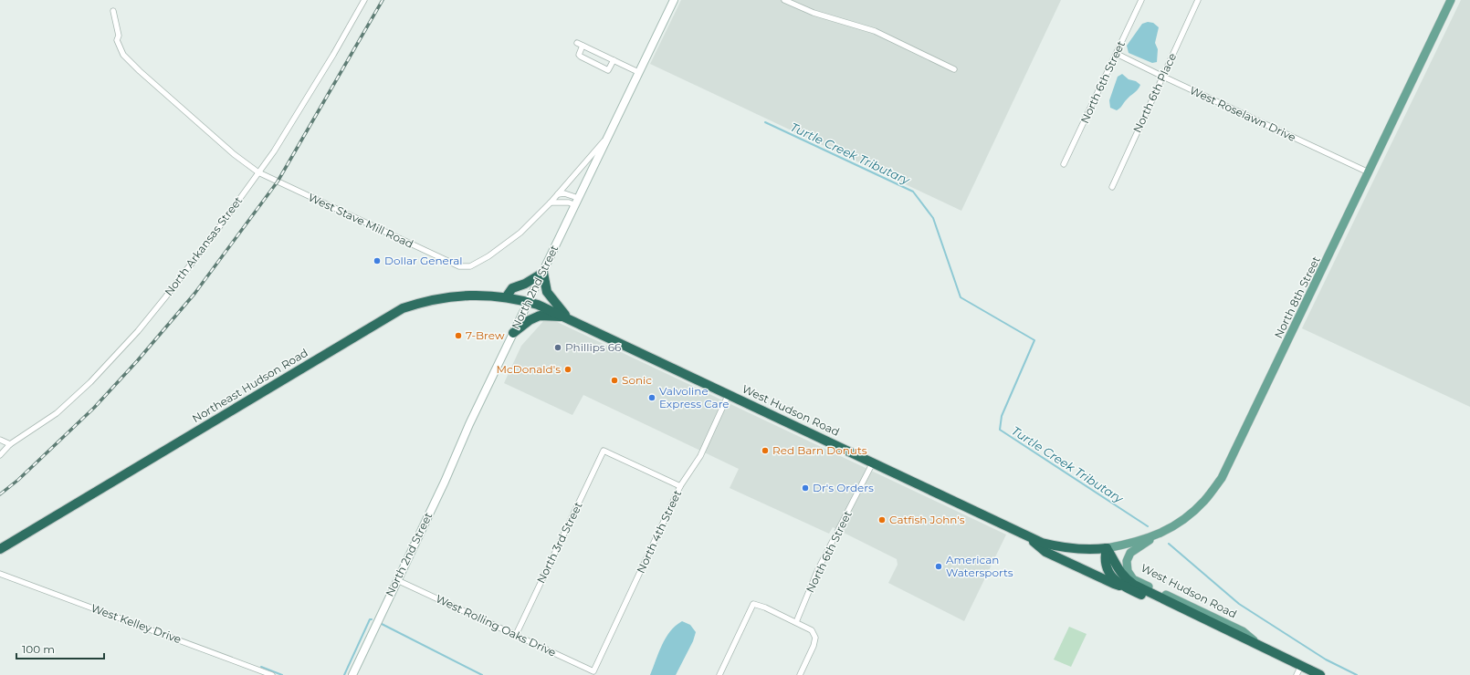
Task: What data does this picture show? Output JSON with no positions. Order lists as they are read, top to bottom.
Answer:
{
  "streets": {
    "highway": ["Northeast Hudson Road", "West Hudson Road"],
    "main road": ["North 2nd Street", "North 8th Street"],
    "street": [
      "North 6th Street",
      "North 6th Place",
      "West Roselawn Drive",
      "West Stave Mill Road",
      "North Arkansas Street",
      "North 4th Street",
      "North 3rd Street",
      "West Kelley Drive",
      "West Rolling Oaks Drive"
    ]
  },
  "crossings": [
    ["North 6th Street", "West Roselawn Drive"],
    ["North 6th Street", "West Hudson Road"],
    ["North 6th Place", "West Roselawn Drive"],
    ["West Roselawn Drive", "North 8th Street"],
    ["West Stave Mill Road", "North Arkansas Street"],
    ["West Stave Mill Road", "North 2nd Street"],
    ["North 2nd Street", "Northeast Hudson Road"],
    ["North 2nd Street", "West Hudson Road"],
    ["North 2nd Street", "West Rolling Oaks Drive"],
    ["North 8th Street", "West Hudson Road"],
    ["Northeast Hudson Road", "West Hudson Road"],
    ["West Hudson Road", "North 4th Street"],
    ["North 4th Street", "North 3rd Street"],
    ["North 4th Street", "West Rolling Oaks Drive"],
    ["North 3rd Street", "West Rolling Oaks Drive"]
  ],
  "water": ["Turtle Creek Tributary"],
  "places": [
    "Dollar General",
    "7-Brew",
    "Phillips 66",
    "McDonald's",
    "Sonic",
    "Valvoline Express Care",
    "Red Barn Donuts",
    "Dr's Orders",
    "Catfish John's",
    "American Watersports"
  ],
  "scale_bar": "100 m"
}
